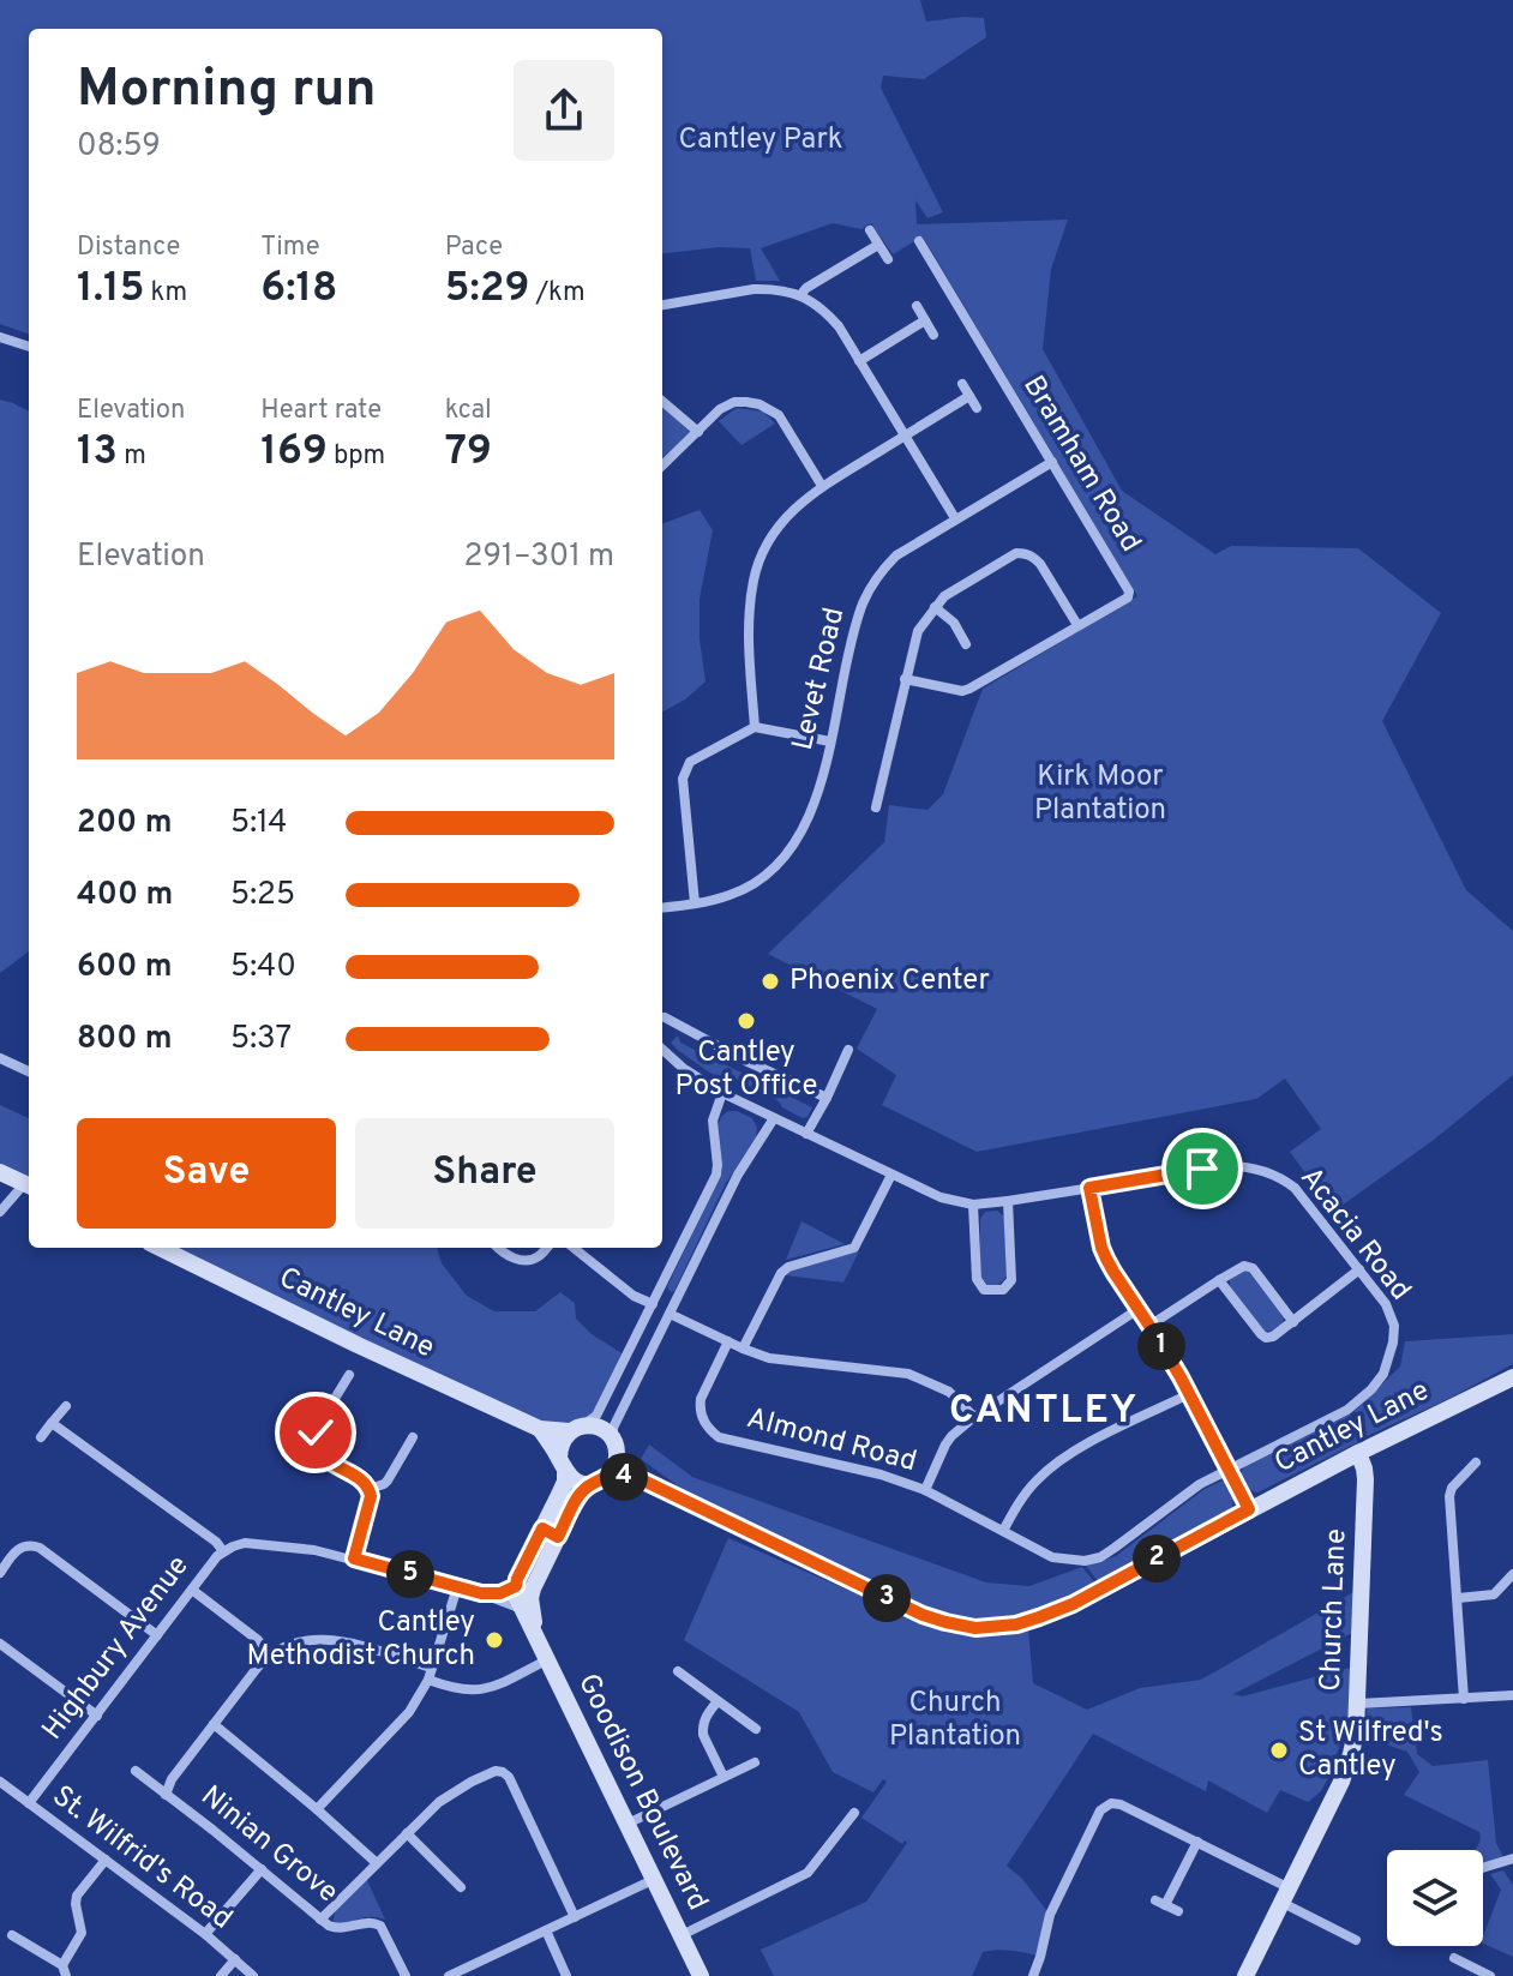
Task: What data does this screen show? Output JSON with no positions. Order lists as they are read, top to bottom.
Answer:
{
  "streets": {
    "main road": ["Cantley Lane", "Church Lane", "Goodison Boulevard"],
    "street": [
      "Bramham Road",
      "Levet Road",
      "Acacia Road",
      "Almond Road",
      "Highbury Avenue",
      "Ninian Grove",
      "St. Wilfrid's Road"
    ]
  },
  "crossings": [
    ["Bramham Road", "Levet Road"],
    ["Acacia Road", "Almond Road"],
    ["Cantley Lane", "Church Lane"],
    ["Cantley Lane", "Goodison Boulevard"],
    ["Highbury Avenue", "Goodison Boulevard"],
    ["Highbury Avenue", "St. Wilfrid's Road"]
  ],
  "districts": ["CANTLEY"],
  "parks": ["Cantley Park", "Kirk Moor Plantation", "Church Plantation"],
  "places": [
    "Phoenix Center",
    "Cantley Post Office",
    "Cantley Methodist Church",
    "St Wilfred's Cantley"
  ],
  "page": {
    "heading": ["Morning run", "08:59"],
    "stats": [
      ["Distance", "1.15 km"],
      ["Time", "6:18"],
      ["Pace", "5:29 /km"],
      ["Elevation", "13 m"],
      ["Heart rate", "169 bpm"],
      ["kcal", "79"]
    ],
    "chart": ["Elevation", "291–301 m"],
    "list": [
      {
        "name": "200 m",
        "note": "5:14"
      },
      {
        "name": "400 m",
        "note": "5:25"
      },
      {
        "name": "600 m",
        "note": "5:40"
      },
      {
        "name": "800 m",
        "note": "5:37"
      }
    ],
    "buttons": ["Save", "Share"],
    "pins": [
      "1",
      "4",
      "2",
      "5",
      "3"
    ]
  }
}
